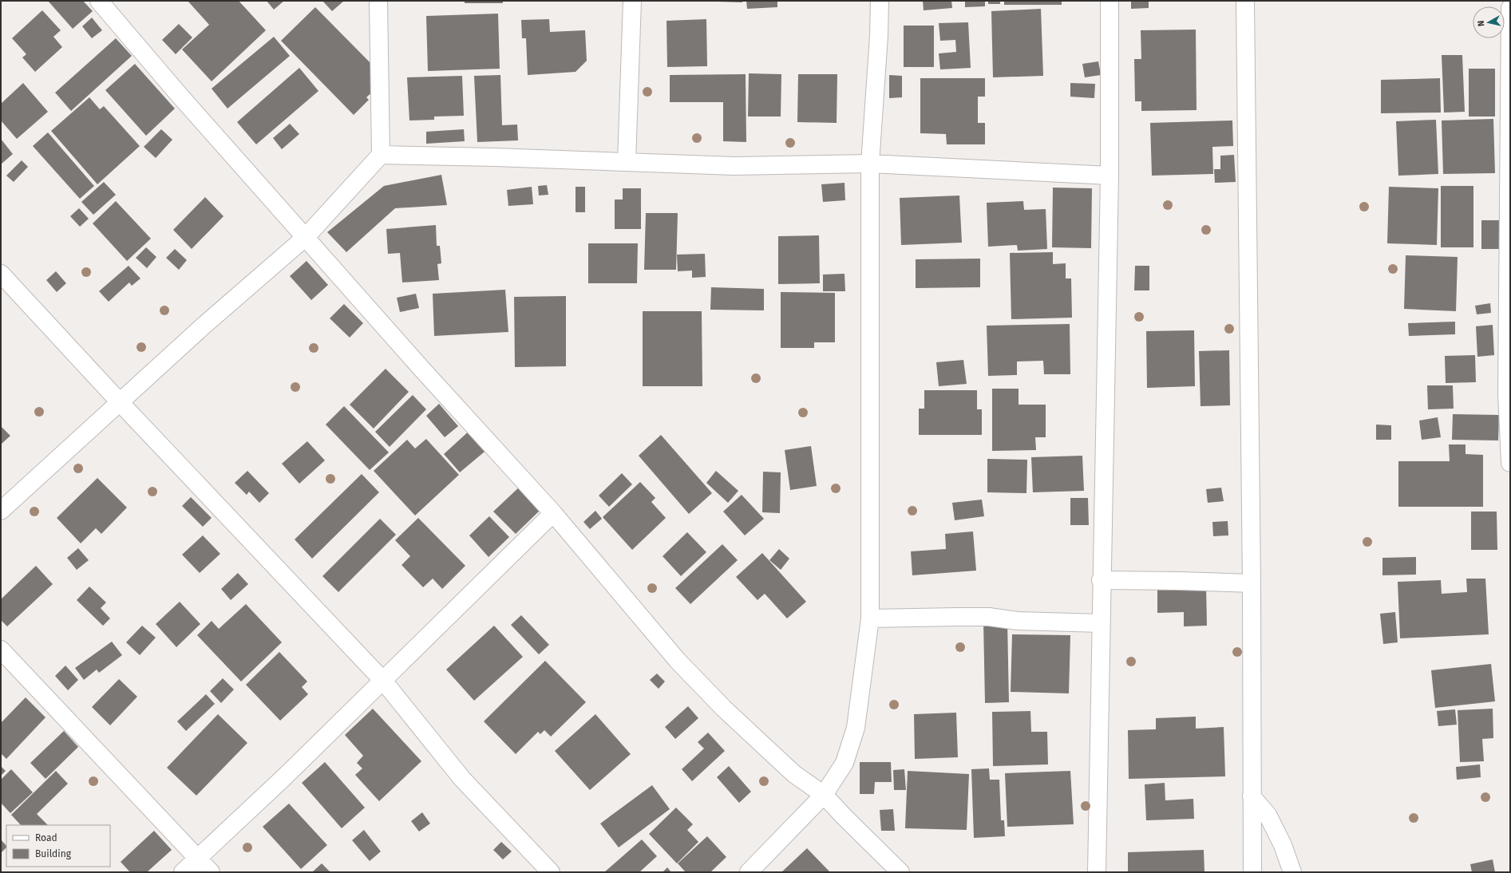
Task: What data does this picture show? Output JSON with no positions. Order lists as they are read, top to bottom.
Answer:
{
  "legend": ["Road", "Building"],
  "north": "left"
}
